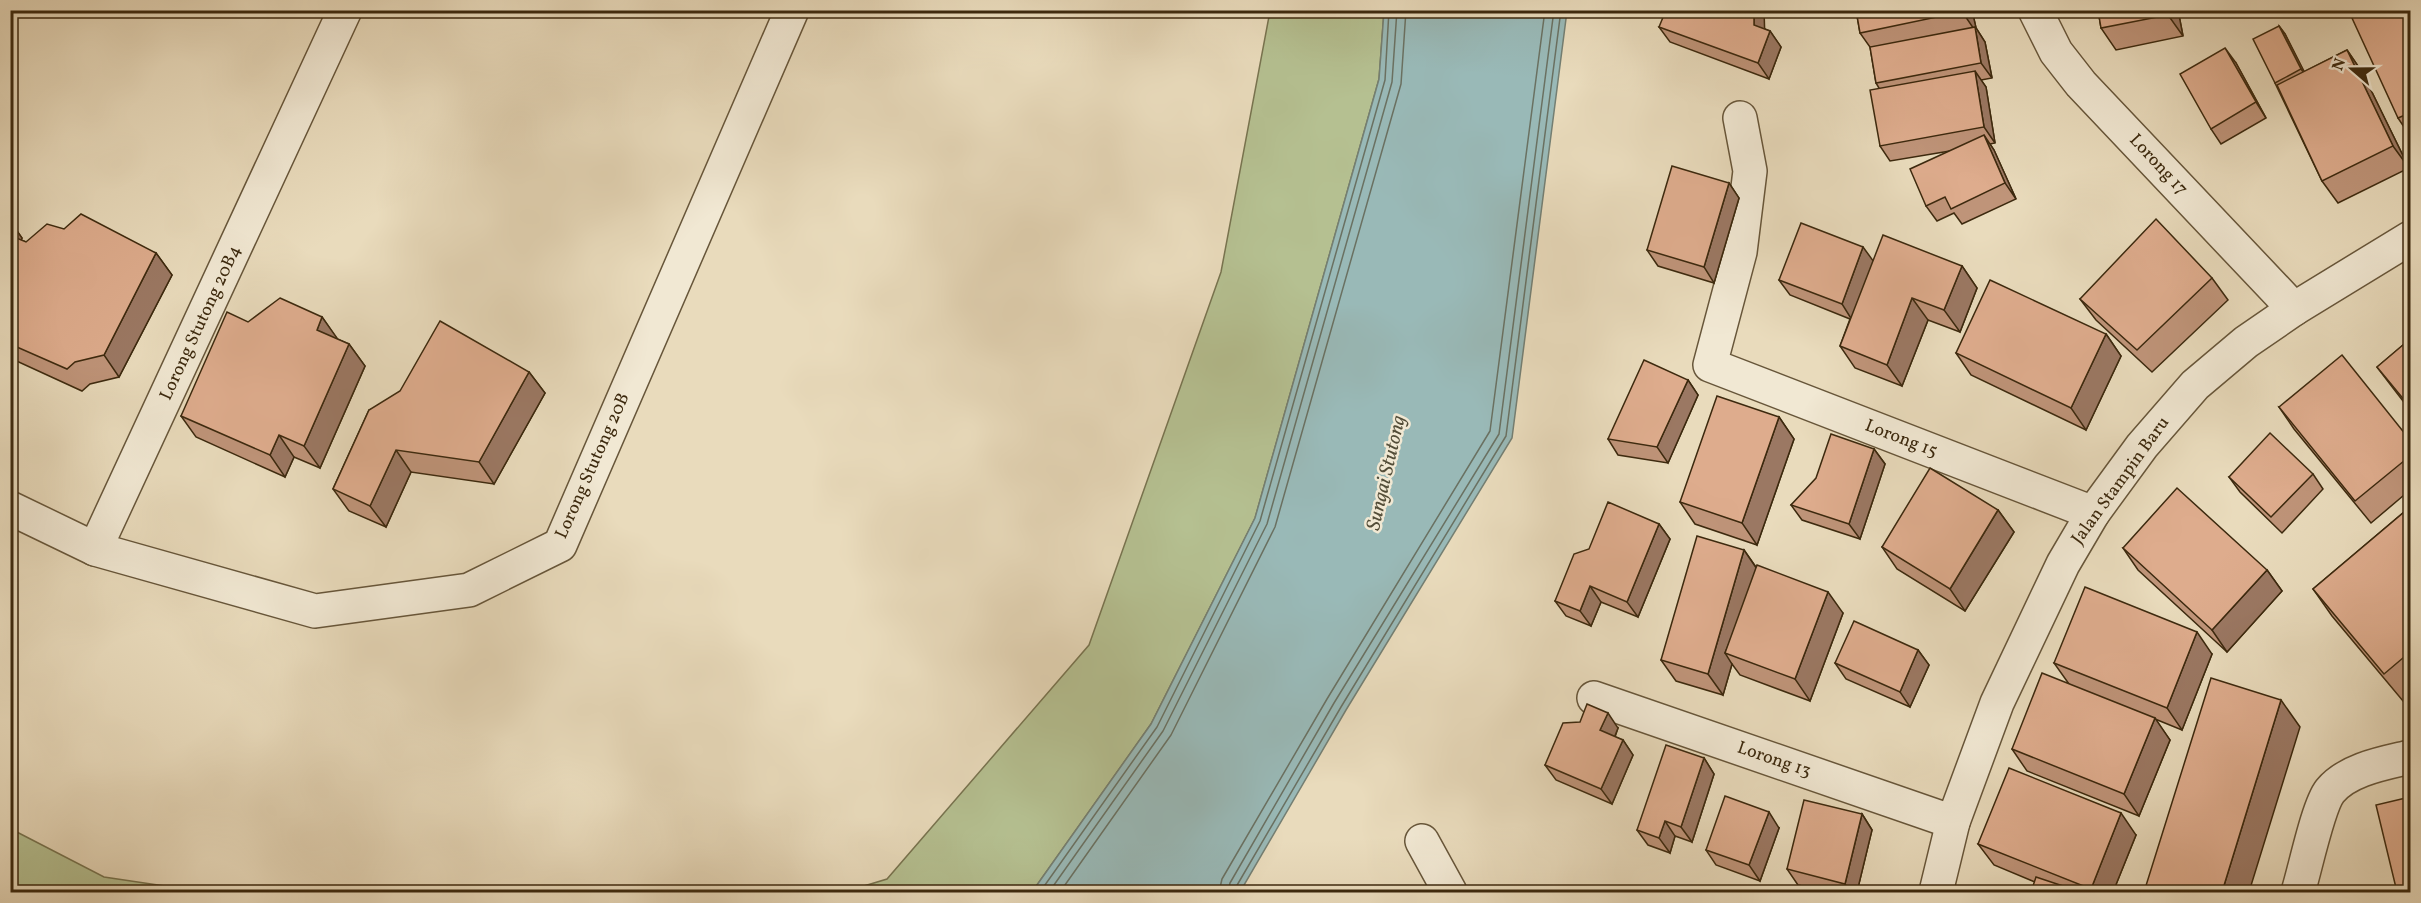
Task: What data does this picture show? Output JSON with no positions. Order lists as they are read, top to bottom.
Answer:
{
  "streets": {
    "street": [
      "Lorong 17",
      "Lorong Stutong 20B4",
      "Lorong 15",
      "Lorong Stutong 20B",
      "Jalan Stampin Baru",
      "Lorong 13"
    ]
  },
  "crossings": [
    ["Lorong 17", "Jalan Stampin Baru"],
    ["Lorong Stutong 20B4", "Lorong Stutong 20B"],
    ["Lorong 15", "Jalan Stampin Baru"],
    ["Jalan Stampin Baru", "Lorong 13"]
  ],
  "water": ["Sungai Stutong"],
  "north": "left"
}
